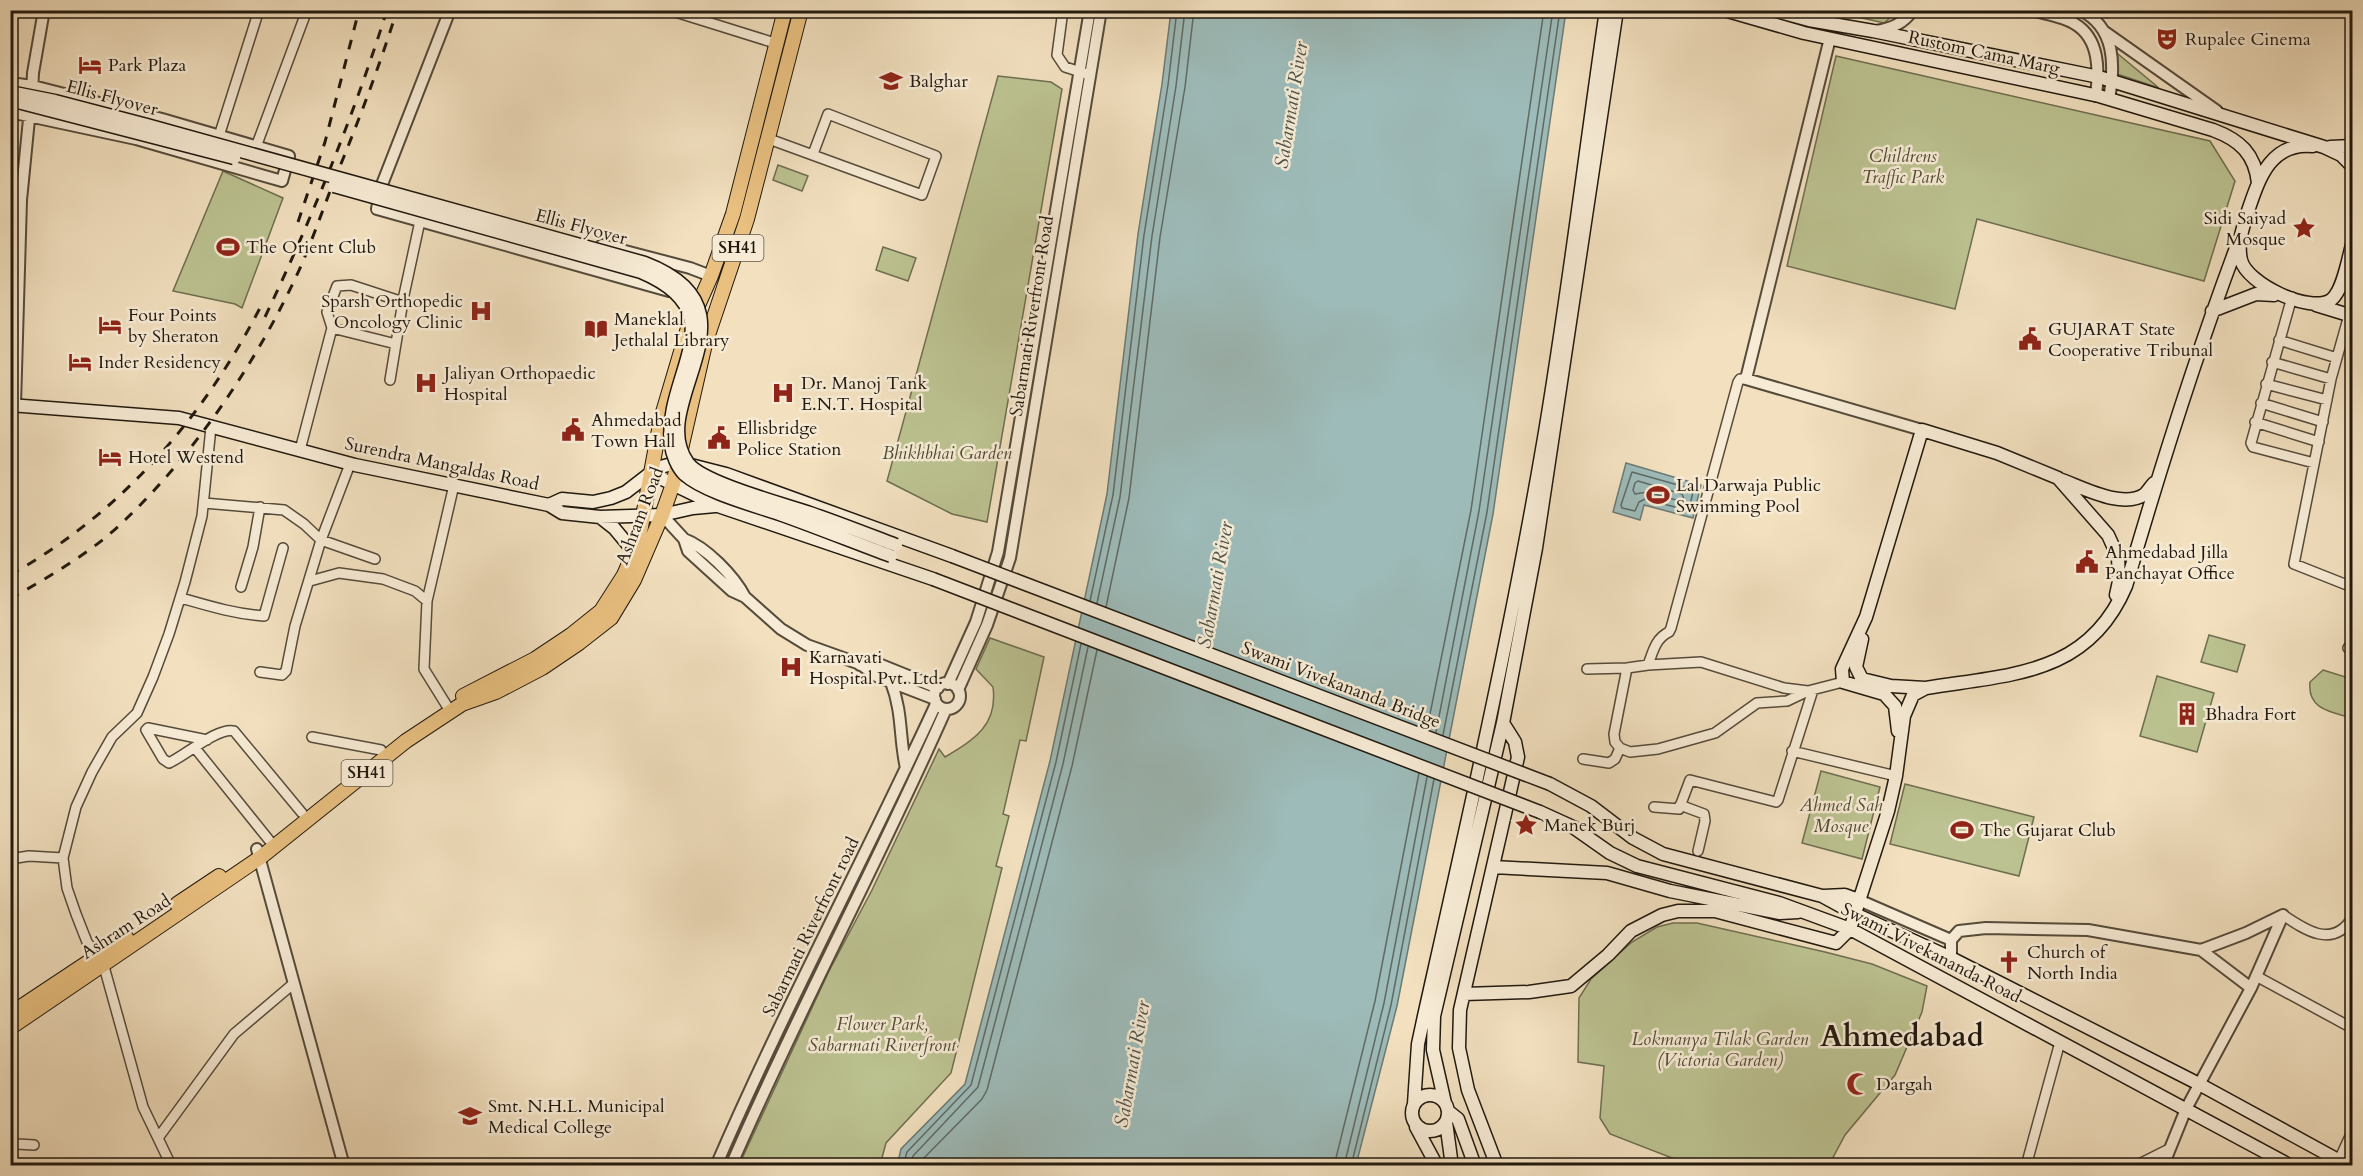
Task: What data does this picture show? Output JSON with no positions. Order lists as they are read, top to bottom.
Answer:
{
  "streets": {
    "main road": [
      "Rustom Cama Marg",
      "Ellis Flyover",
      "SH41",
      "Surendra Mangaldas Road",
      "Ashram Road",
      "Swami Vivekananda Bridge",
      "Swami Vivekananda Road"
    ],
    "street": ["Sabarmati Riverfront Road", "Sabarmati Riverfront road"]
  },
  "crossings": [
    ["Ellis Flyover", "Swami Vivekananda Bridge"],
    ["Ellis Flyover", "Swami Vivekananda Road"],
    ["Surendra Mangaldas Road", "Ashram Road"]
  ],
  "districts": ["Ahmedabad"],
  "water": ["Sabarmati River"],
  "parks": [
    "Childrens Traffic Park",
    "Bhikhbhai Garden",
    "Ahmed Sah Mosque",
    "Flower Park, Sabarmati Riverfront",
    "Lokmanya Tilak Garden (Victoria Garden)"
  ],
  "places": {
    "theatre": ["Rupalee Cinema"],
    "hotel": [
      "Park Plaza",
      "Four Points by Sheraton",
      "Inder Residency",
      "Hotel Westend"
    ],
    "school or university": ["Balghar", "Smt. N.H.L. Municipal Medical College"],
    "place": ["Sidi Saiyad Mosque", "Manek Burj"],
    "sports": ["The Orient Club", "Lal Darwaja Public Swimming Pool", "The Gujarat Club"],
    "hospital": [
      "Sparsh Orthopedic Oncology Clinic",
      "Jaliyan Orthopaedic Hospital",
      "Dr. Manoj Tank E.N.T. Hospital",
      "Karnavati Hospital Pvt. Ltd."
    ],
    "library": ["Maneklal Jethalal Library"],
    "public building": [
      "GUJARAT State Cooperative Tribunal",
      "Ahmedabad Town Hall",
      "Ellisbridge Police Station",
      "Ahmedabad Jilla Panchayat Office"
    ],
    "building": ["Bhadra Fort"],
    "church": ["Church of North India"],
    "mosque": ["Dargah"]
  }
}
